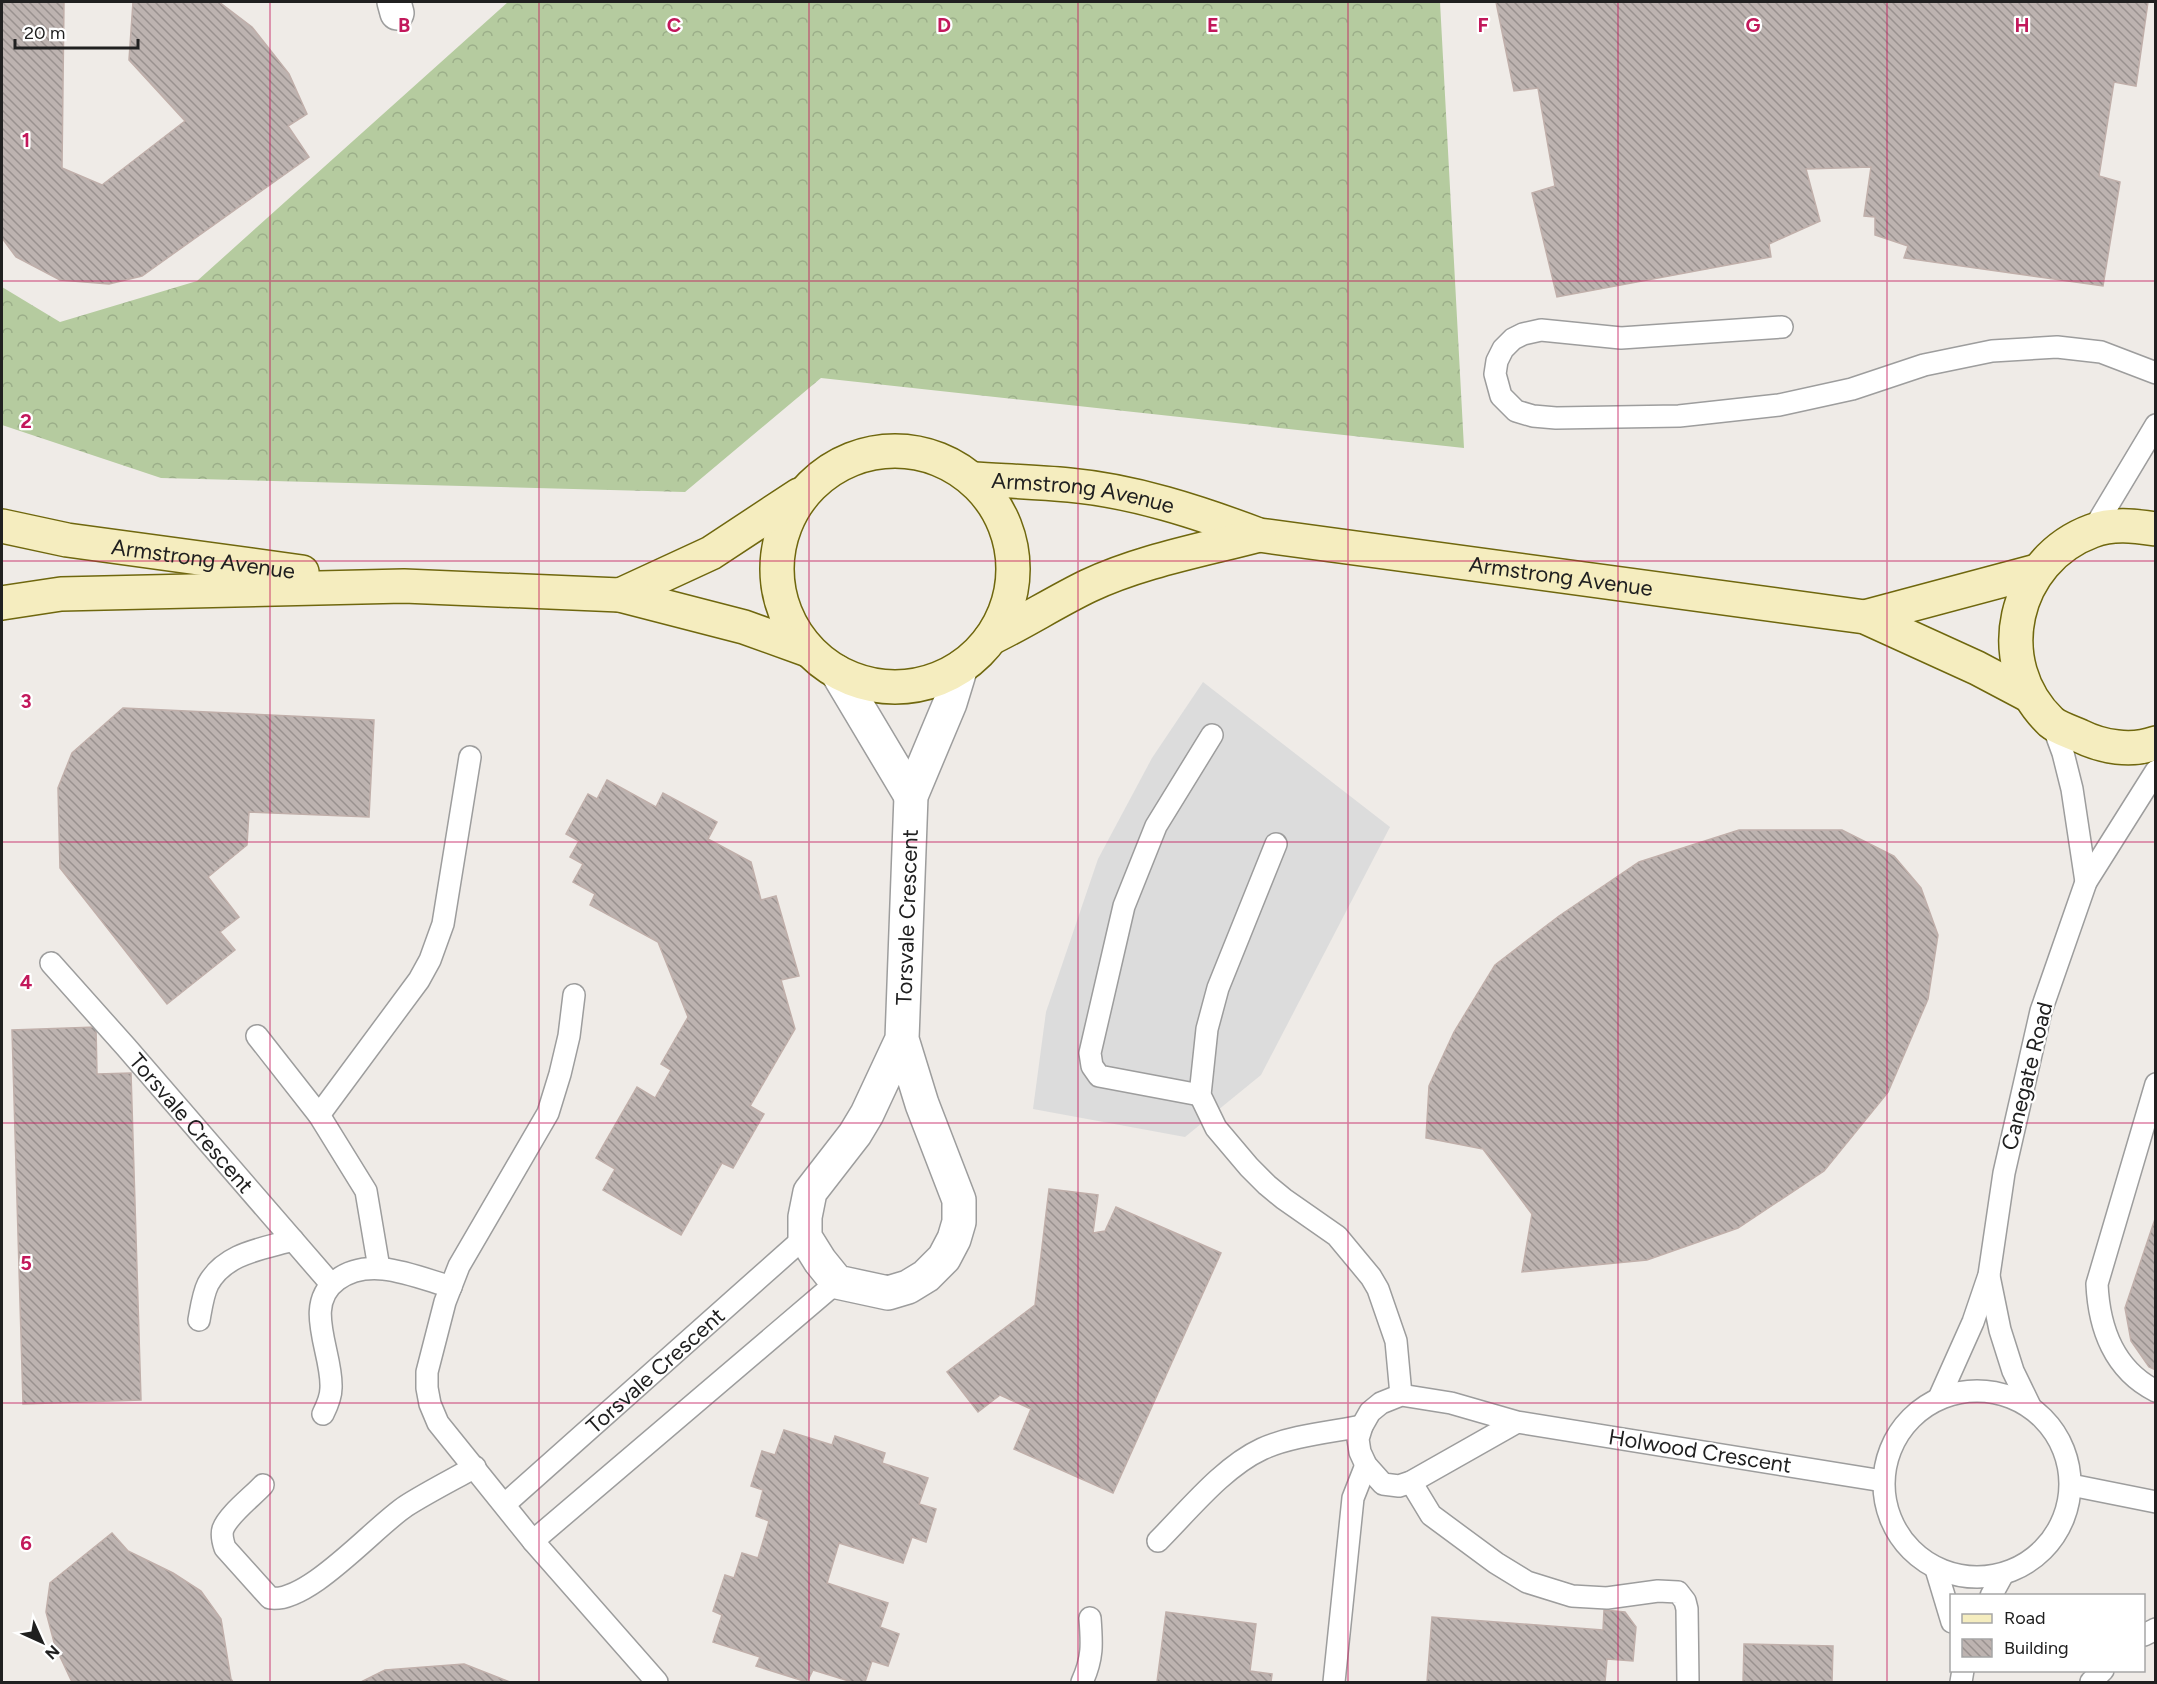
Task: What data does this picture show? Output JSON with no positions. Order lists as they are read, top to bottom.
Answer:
{
  "streets": {
    "street": ["Armstrong Avenue", "Torsvale Crescent"],
    "lane": ["Canegate Road", "Holwood Crescent"]
  },
  "crossings": [
    ["Armstrong Avenue", "Torsvale Crescent"],
    ["Armstrong Avenue", "Canegate Road"],
    ["Canegate Road", "Holwood Crescent"]
  ],
  "legend": ["Road", "Building"],
  "scale_bar": "20 m",
  "north": "bottom right",
  "grid": {
    "columns": [
      "B",
      "C",
      "D",
      "E",
      "F",
      "G",
      "H"
    ],
    "rows": [
      "1",
      "2",
      "3",
      "4",
      "5",
      "6"
    ]
  }
}
